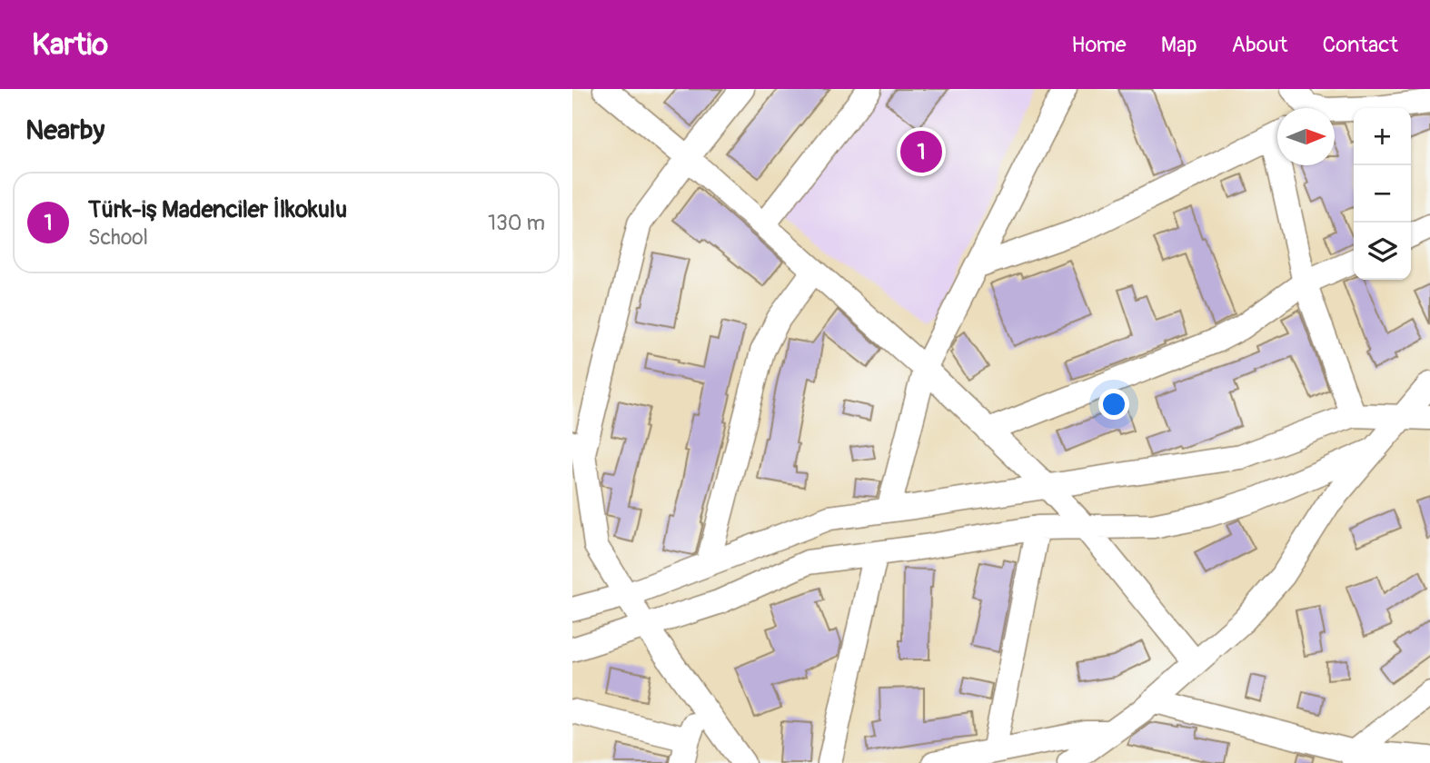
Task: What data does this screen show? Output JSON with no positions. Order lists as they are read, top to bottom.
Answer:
{
  "north": "right",
  "page": {
    "header": "Kartio",
    "nav": [
      "Home",
      "Map",
      "About",
      "Contact"
    ],
    "heading": "Nearby",
    "map_buttons": ["+", "−"],
    "pins": "1",
    "list": [
      {
        "mark": "1",
        "name": "Türk-iş Madenciler İlkokulu",
        "note": "School",
        "value": "130 m"
      }
    ]
  }
}
